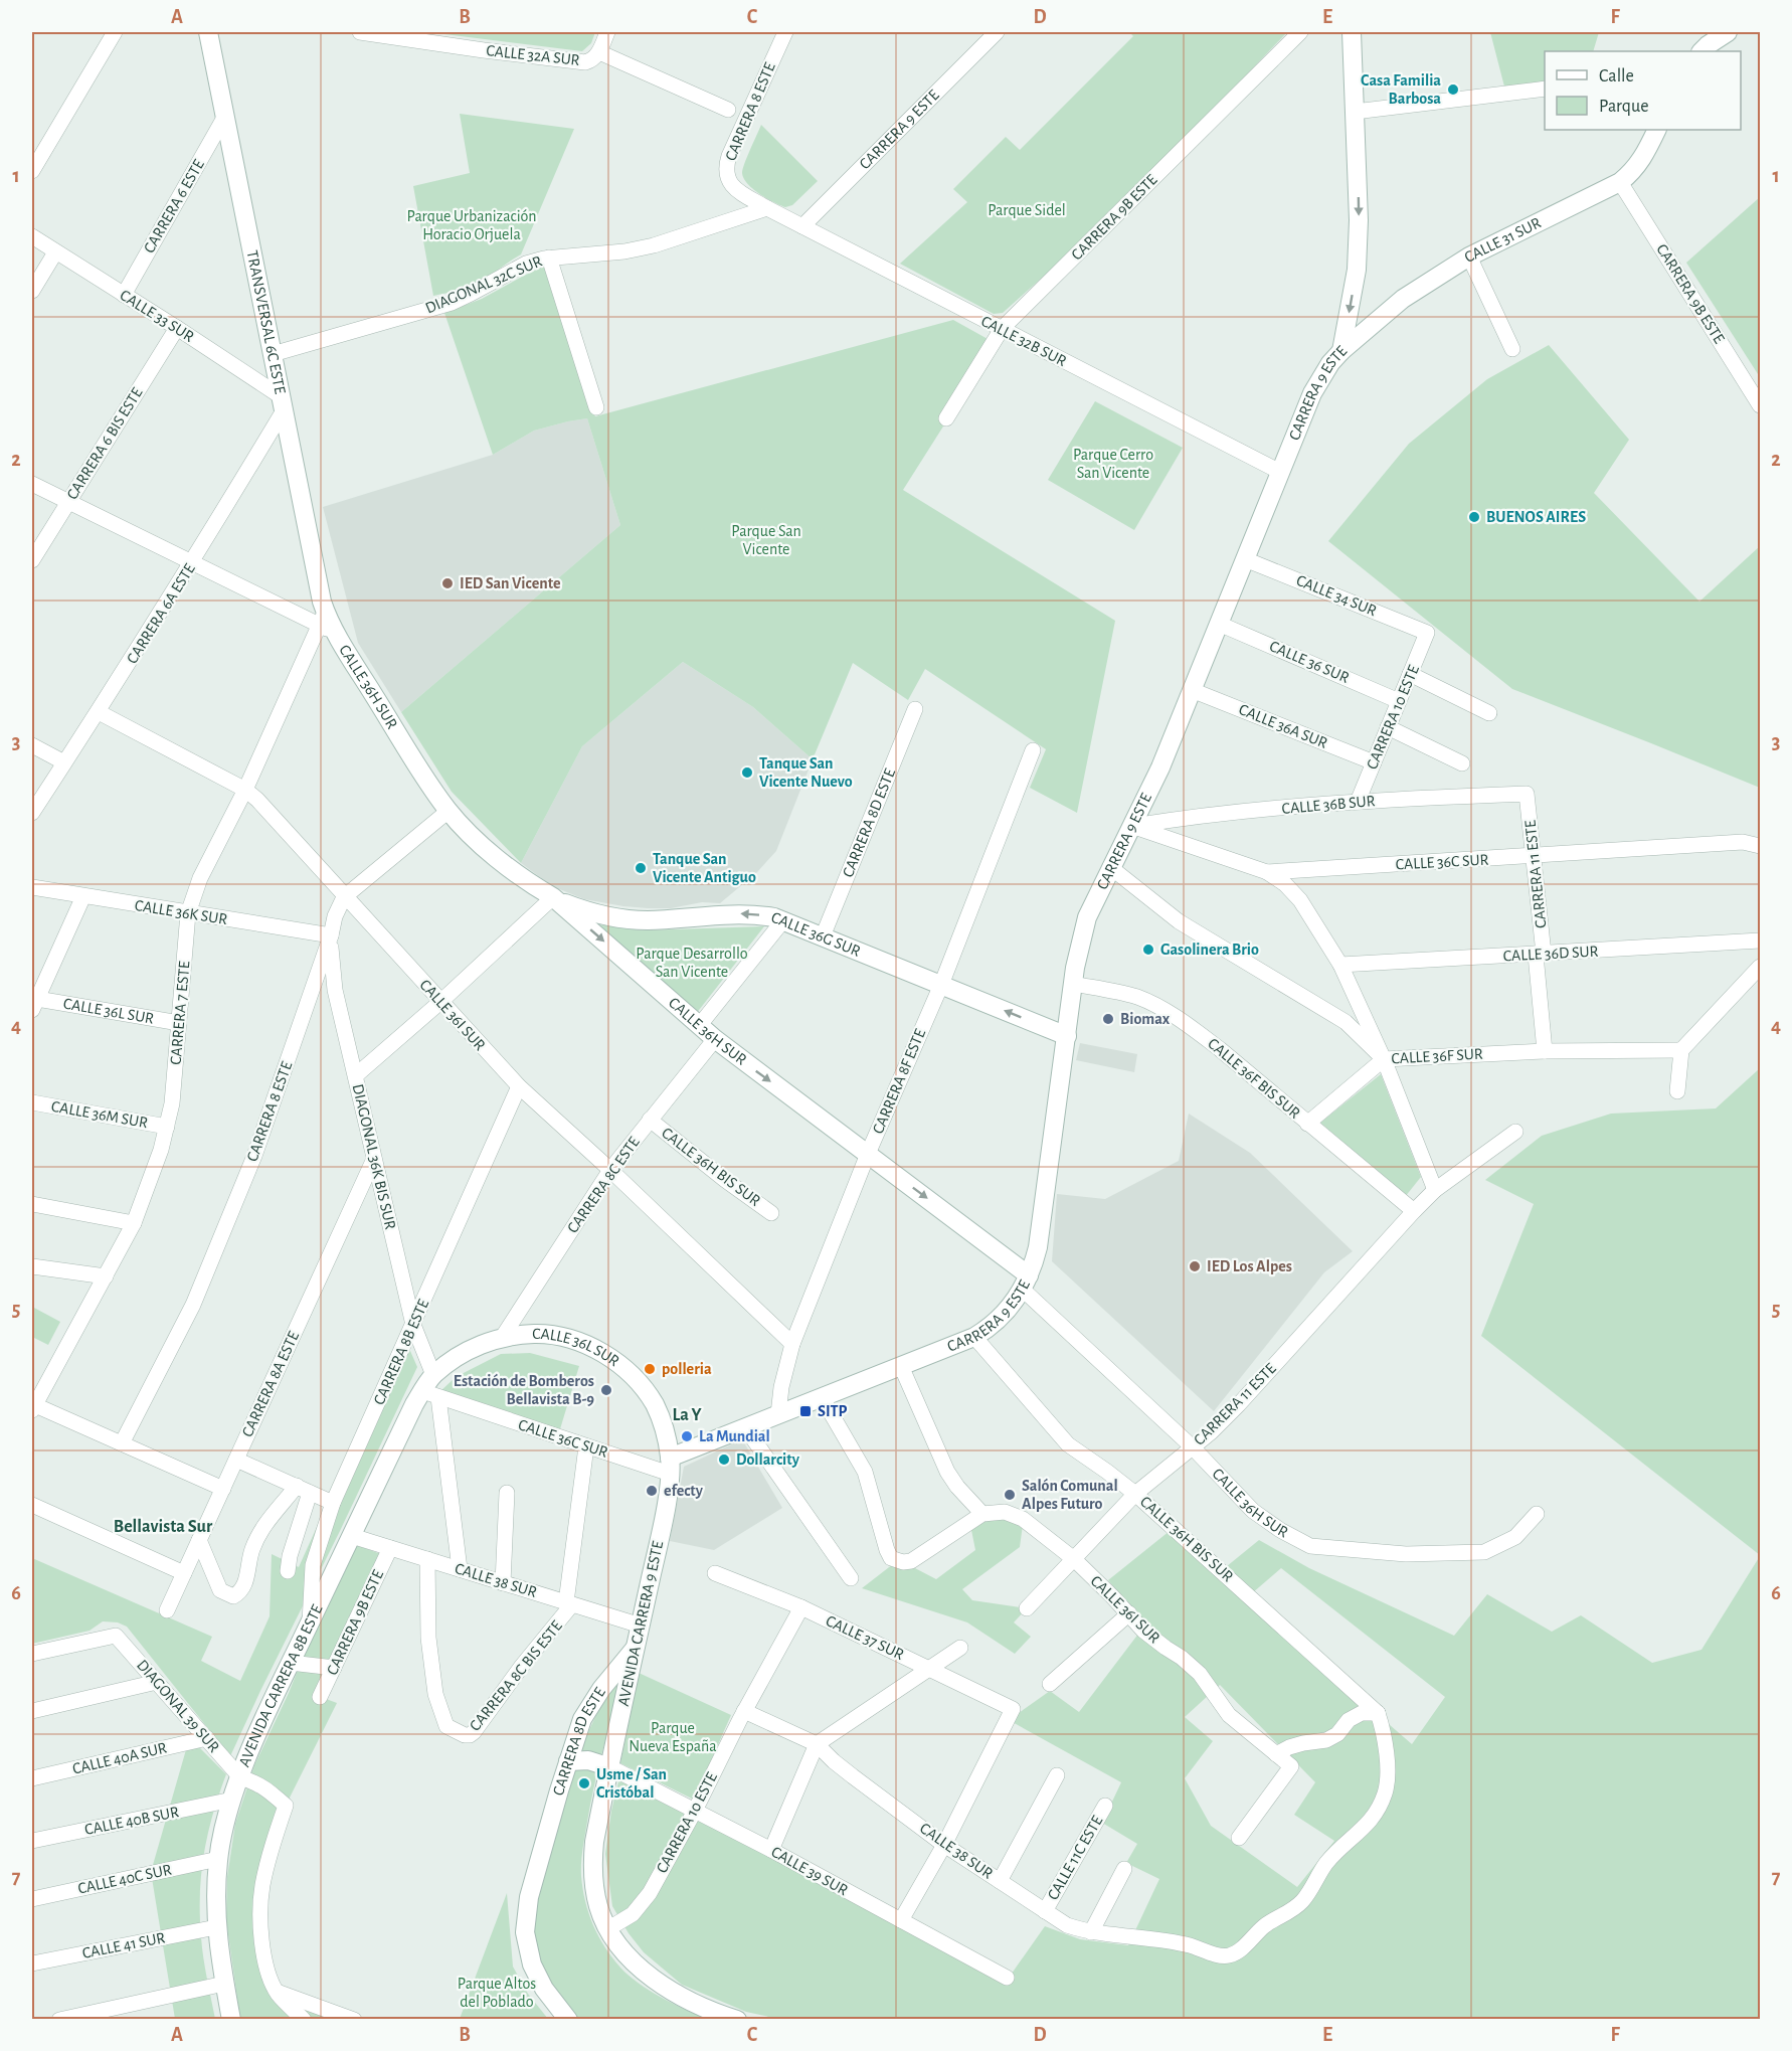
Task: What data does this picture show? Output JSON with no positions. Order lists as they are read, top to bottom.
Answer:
{
  "streets": {
    "main road": [
      "CARRERA 9 ESTE",
      "CALLE 31 SUR",
      "TRANSVERSAL 6C ESTE",
      "CALLE 36H SUR",
      "CARRERA 8D ESTE",
      "CALLE 36G SUR",
      "CALLE 36L SUR",
      "AVENIDA CARRERA 9 ESTE",
      "AVENIDA CARRERA 8B ESTE"
    ],
    "street": [
      "CALLE 32A SUR",
      "CARRERA 8 ESTE",
      "CARRERA 6 ESTE",
      "CARRERA 9B ESTE",
      "DIAGONAL 32C SUR",
      "CALLE 33 SUR",
      "CALLE 32B SUR",
      "CARRERA 6 BIS ESTE",
      "CALLE 34 SUR",
      "CARRERA 6A ESTE",
      "CALLE 36 SUR",
      "CARRERA 10 ESTE",
      "CALLE 36A SUR",
      "CALLE 36B SUR",
      "CALLE 36C SUR",
      "CARRERA 11 ESTE",
      "CALLE 36K SUR",
      "CALLE 36D SUR",
      "CARRERA 7 ESTE",
      "CALLE 36I SUR",
      "CALLE 36F SUR",
      "CALLE 36F BIS SUR",
      "CARRERA 8F ESTE",
      "CALLE 36M SUR",
      "DIAGONAL 36K BIS SUR",
      "CALLE 36H BIS SUR",
      "CARRERA 8C ESTE",
      "CARRERA 8B ESTE",
      "CARRERA 8A ESTE",
      "CALLE 38 SUR",
      "CALLE 37 SUR",
      "CARRERA 8C BIS ESTE",
      "DIAGONAL 39 SUR",
      "CALLE 40A SUR",
      "CALLE 40B SUR",
      "CALLE 11C ESTE",
      "CALLE 39 SUR",
      "CALLE 40C SUR",
      "CALLE 41 SUR"
    ]
  },
  "crossings": [
    ["CARRERA 8 ESTE", "DIAGONAL 32C SUR"],
    ["CARRERA 8 ESTE", "CALLE 32B SUR"],
    ["CARRERA 8 ESTE", "CALLE 36H SUR"],
    ["CARRERA 8 ESTE", "CALLE 36K SUR"],
    ["CARRERA 8 ESTE", "CALLE 36I SUR"],
    ["CARRERA 8 ESTE", "DIAGONAL 36K BIS SUR"],
    ["CARRERA 9 ESTE", "CALLE 31 SUR"],
    ["CARRERA 9 ESTE", "CALLE 32B SUR"],
    ["CARRERA 9 ESTE", "CALLE 34 SUR"],
    ["CARRERA 9 ESTE", "CALLE 36 SUR"],
    ["CARRERA 9 ESTE", "CALLE 36H SUR"],
    ["CARRERA 9 ESTE", "CALLE 36A SUR"],
    ["CARRERA 9 ESTE", "CALLE 36B SUR"],
    ["CARRERA 9 ESTE", "CALLE 36C SUR"],
    ["CARRERA 9 ESTE", "CALLE 36G SUR"],
    ["CARRERA 9 ESTE", "CALLE 36L SUR"],
    ["CARRERA 9 ESTE", "CALLE 36F SUR"],
    ["CARRERA 9 ESTE", "CALLE 36F BIS SUR"],
    ["CARRERA 9 ESTE", "CARRERA 8F ESTE"],
    ["CARRERA 9 ESTE", "CALLE 36H BIS SUR"],
    ["CARRERA 9 ESTE", "AVENIDA CARRERA 9 ESTE"],
    ["CARRERA 6 ESTE", "CALLE 33 SUR"],
    ["CARRERA 6 ESTE", "TRANSVERSAL 6C ESTE"],
    ["CARRERA 9B ESTE", "CALLE 31 SUR"],
    ["CARRERA 9B ESTE", "CALLE 32B SUR"],
    ["CARRERA 9B ESTE", "CALLE 38 SUR"],
    ["DIAGONAL 32C SUR", "TRANSVERSAL 6C ESTE"],
    ["DIAGONAL 32C SUR", "CALLE 32B SUR"],
    ["CALLE 33 SUR", "TRANSVERSAL 6C ESTE"],
    ["CALLE 33 SUR", "CARRERA 6 BIS ESTE"],
    ["CALLE 33 SUR", "CARRERA 6A ESTE"],
    ["TRANSVERSAL 6C ESTE", "CARRERA 6A ESTE"],
    ["TRANSVERSAL 6C ESTE", "CALLE 36H SUR"],
    ["TRANSVERSAL 6C ESTE", "CARRERA 7 ESTE"],
    ["CALLE 34 SUR", "CARRERA 10 ESTE"],
    ["CARRERA 6A ESTE", "CALLE 36I SUR"],
    ["CALLE 36 SUR", "CARRERA 10 ESTE"],
    ["CALLE 36H SUR", "CARRERA 11 ESTE"],
    ["CALLE 36H SUR", "CALLE 36G SUR"],
    ["CALLE 36H SUR", "CARRERA 7 ESTE"],
    ["CALLE 36H SUR", "CARRERA 8F ESTE"],
    ["CALLE 36H SUR", "CARRERA 8C ESTE"],
    ["CARRERA 10 ESTE", "CALLE 36A SUR"],
    ["CARRERA 10 ESTE", "CALLE 36B SUR"],
    ["CARRERA 10 ESTE", "CALLE 38 SUR"],
    ["CARRERA 10 ESTE", "AVENIDA CARRERA 9 ESTE"],
    ["CARRERA 10 ESTE", "CALLE 37 SUR"],
    ["CARRERA 10 ESTE", "CALLE 39 SUR"],
    ["CALLE 36B SUR", "CALLE 36C SUR"],
    ["CALLE 36B SUR", "CARRERA 11 ESTE"],
    ["CARRERA 8D ESTE", "CALLE 36G SUR"],
    ["CARRERA 8D ESTE", "AVENIDA CARRERA 9 ESTE"],
    ["CALLE 36C SUR", "CARRERA 11 ESTE"],
    ["CALLE 36C SUR", "CALLE 36L SUR"],
    ["CALLE 36C SUR", "AVENIDA CARRERA 9 ESTE"],
    ["CALLE 36C SUR", "CARRERA 8C BIS ESTE"],
    ["CALLE 36C SUR", "AVENIDA CARRERA 8B ESTE"],
    ["CARRERA 11 ESTE", "CALLE 36D SUR"],
    ["CARRERA 11 ESTE", "CALLE 36I SUR"],
    ["CARRERA 11 ESTE", "CALLE 36F SUR"],
    ["CARRERA 11 ESTE", "CALLE 36F BIS SUR"],
    ["CARRERA 11 ESTE", "CALLE 36H BIS SUR"],
    ["CALLE 36K SUR", "CARRERA 7 ESTE"],
    ["CALLE 36K SUR", "DIAGONAL 36K BIS SUR"],
    ["CALLE 36G SUR", "CARRERA 8F ESTE"],
    ["CALLE 36L SUR", "CARRERA 7 ESTE"],
    ["CALLE 36L SUR", "DIAGONAL 36K BIS SUR"],
    ["CALLE 36L SUR", "CARRERA 8C ESTE"],
    ["CALLE 36L SUR", "AVENIDA CARRERA 9 ESTE"],
    ["CALLE 36L SUR", "AVENIDA CARRERA 8B ESTE"],
    ["CARRERA 7 ESTE", "CALLE 36I SUR"],
    ["CARRERA 7 ESTE", "CALLE 36M SUR"],
    ["CALLE 36I SUR", "CARRERA 8F ESTE"],
    ["CALLE 36I SUR", "CARRERA 8C ESTE"],
    ["CALLE 36I SUR", "CARRERA 8B ESTE"],
    ["DIAGONAL 36K BIS SUR", "CARRERA 8B ESTE"],
    ["DIAGONAL 36K BIS SUR", "CARRERA 8A ESTE"],
    ["DIAGONAL 36K BIS SUR", "AVENIDA CARRERA 8B ESTE"],
    ["CALLE 36H BIS SUR", "CARRERA 8C ESTE"],
    ["CALLE 36H BIS SUR", "CALLE 38 SUR"],
    ["CARRERA 8B ESTE", "AVENIDA CARRERA 8B ESTE"],
    ["CALLE 38 SUR", "AVENIDA CARRERA 9 ESTE"],
    ["CALLE 38 SUR", "CALLE 37 SUR"],
    ["CALLE 38 SUR", "CARRERA 8C BIS ESTE"],
    ["CALLE 38 SUR", "AVENIDA CARRERA 8B ESTE"],
    ["CALLE 38 SUR", "CALLE 11C ESTE"],
    ["AVENIDA CARRERA 9 ESTE", "CALLE 39 SUR"],
    ["AVENIDA CARRERA 8B ESTE", "DIAGONAL 39 SUR"],
    ["AVENIDA CARRERA 8B ESTE", "CALLE 40B SUR"],
    ["AVENIDA CARRERA 8B ESTE", "CALLE 40C SUR"],
    ["AVENIDA CARRERA 8B ESTE", "CALLE 41 SUR"],
    ["DIAGONAL 39 SUR", "CALLE 40A SUR"]
  ],
  "one_way": ["CALLE 36H SUR", "CALLE 36G SUR"],
  "districts": ["La Y", "Bellavista Sur"],
  "parks": [
    "Parque Sidel",
    "Parque Urbanización Horacio Orjuela",
    "Parque Cerro San Vicente",
    "Parque San Vicente",
    "Parque Desarrollo San Vicente",
    "Parque Nueva España",
    "Parque Altos del Poblado"
  ],
  "places": {
    "other": [
      "Casa Familia Barbosa",
      "BUENOS AIRES",
      "IED San Vicente",
      "Tanque San Vicente Nuevo",
      "Tanque San Vicente Antiguo",
      "Gasolinera Brio",
      "Biomax",
      "IED Los Alpes",
      "polleria",
      "Estación de Bomberos Bellavista B-9",
      "La Mundial",
      "Dollarcity",
      "efecty",
      "Salón Comunal Alpes Futuro",
      "Usme / San Cristóbal"
    ],
    "transit": ["SITP"]
  },
  "legend": ["Calle", "Parque"],
  "grid": {
    "columns": [
      "A",
      "B",
      "C",
      "D",
      "E",
      "F"
    ],
    "rows": [
      "1",
      "2",
      "3",
      "4",
      "5",
      "6",
      "7"
    ]
  }
}
